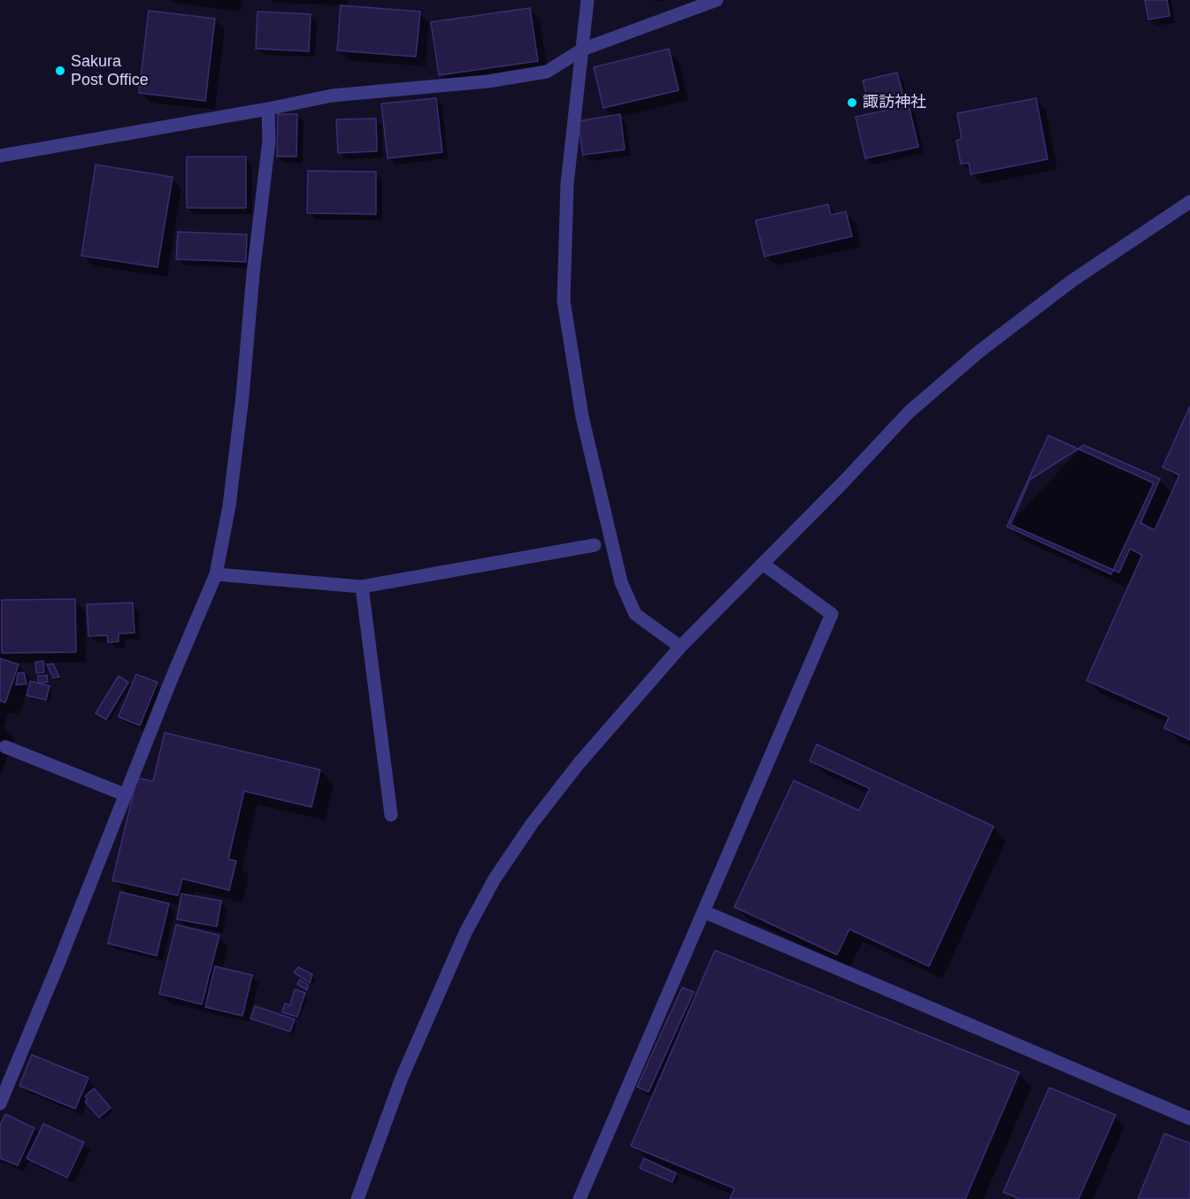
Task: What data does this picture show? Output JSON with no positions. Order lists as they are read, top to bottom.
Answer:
{
  "places": ["Sakura Post Office", "諏訪神社"]
}
